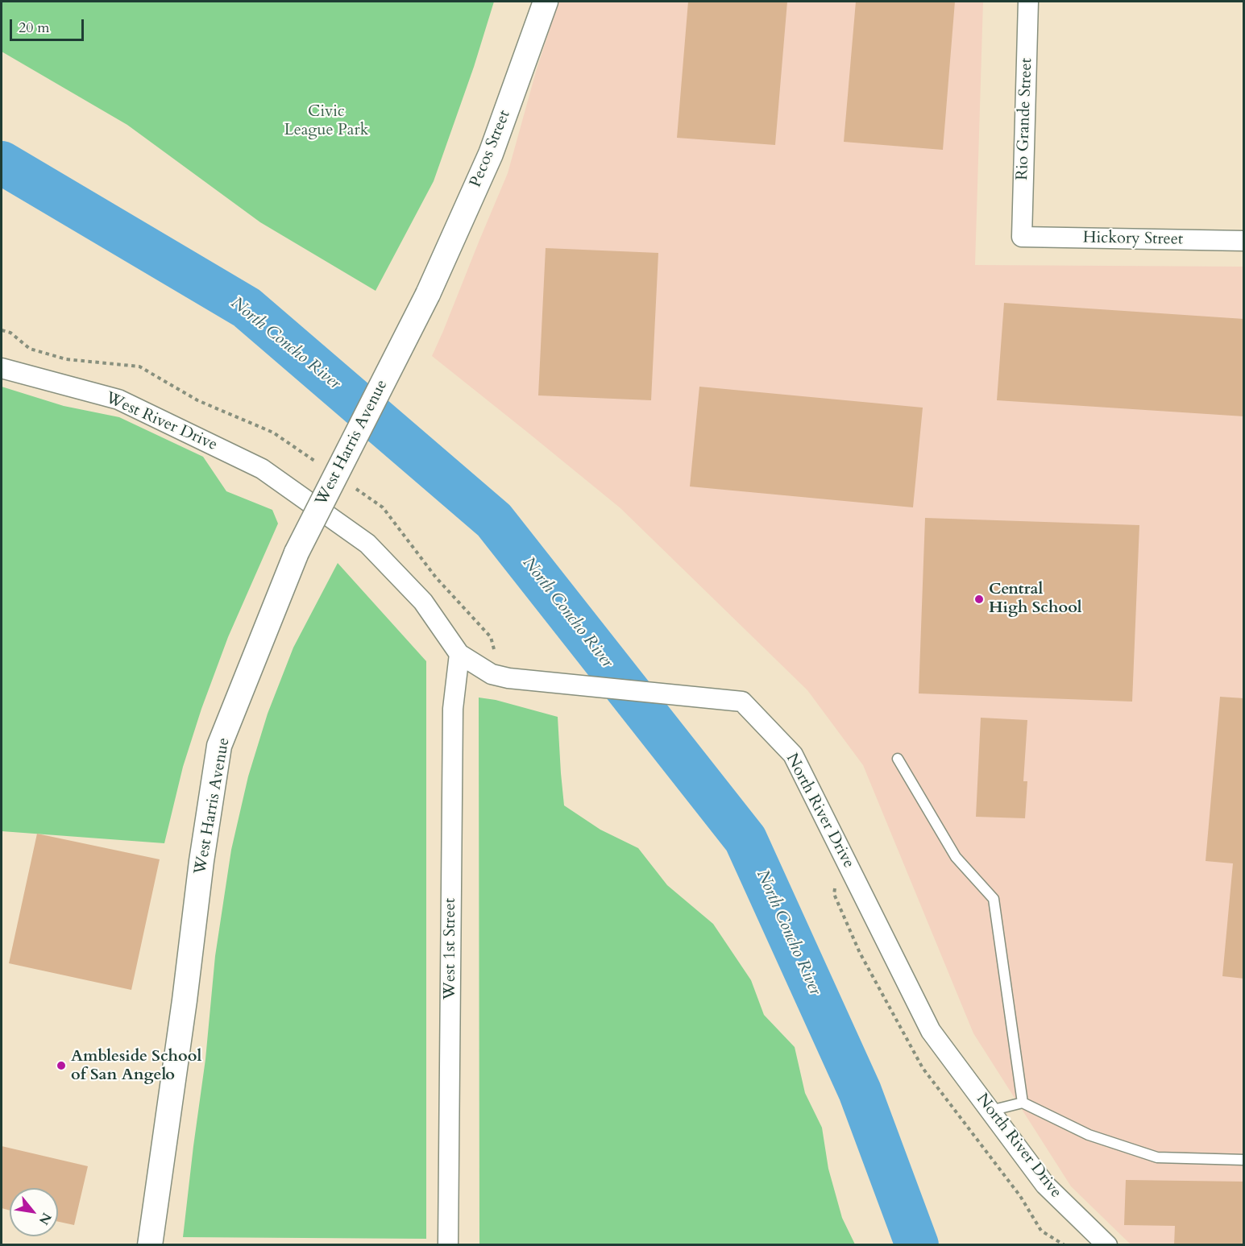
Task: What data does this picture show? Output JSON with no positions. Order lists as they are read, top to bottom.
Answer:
{
  "streets": {
    "street": [
      "Rio Grande Street",
      "Pecos Street",
      "Hickory Street",
      "West River Drive",
      "West Harris Avenue",
      "North River Drive",
      "West 1st Street"
    ]
  },
  "crossings": [
    ["Rio Grande Street", "Hickory Street"],
    ["Pecos Street", "West Harris Avenue"],
    ["West River Drive", "North River Drive"],
    ["North River Drive", "West 1st Street"]
  ],
  "water": ["North Concho River"],
  "parks": ["Civic League Park"],
  "places": ["Central High School", "Ambleside School of San Angelo"],
  "scale_bar": "20 m",
  "north": "bottom right"
}
